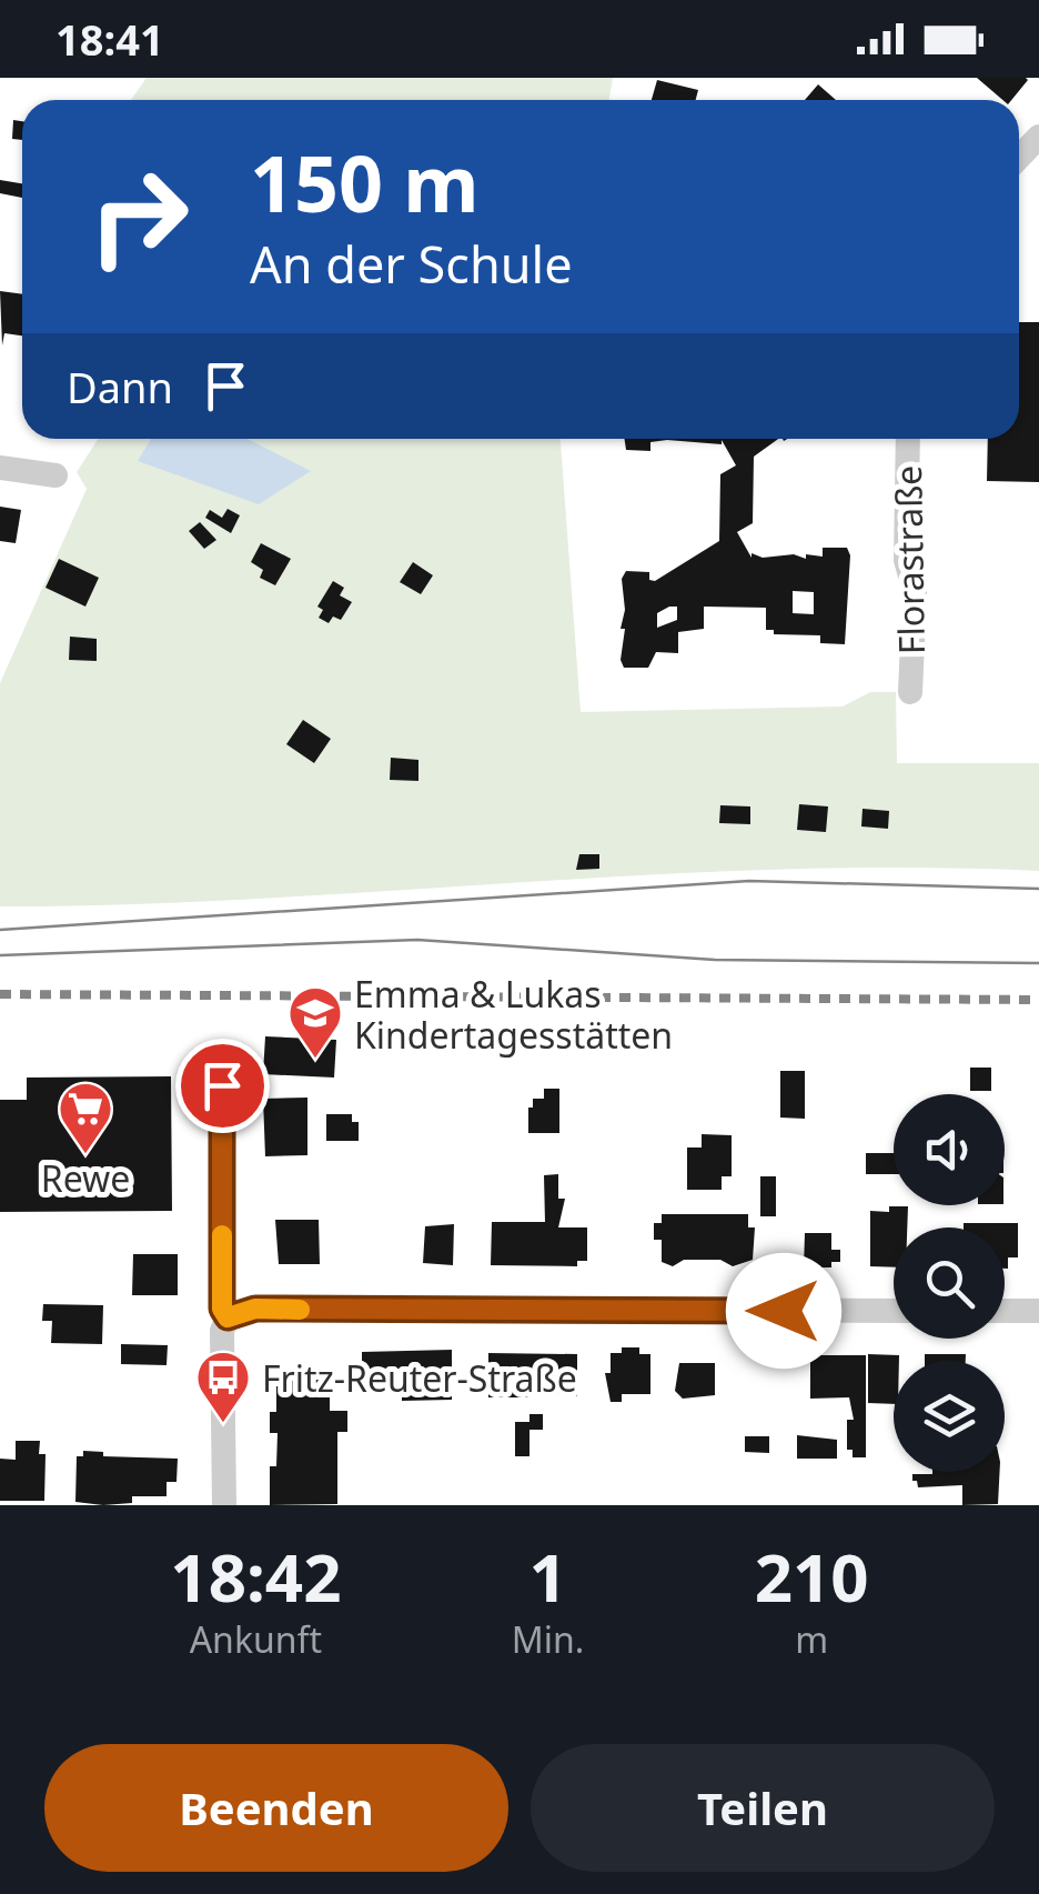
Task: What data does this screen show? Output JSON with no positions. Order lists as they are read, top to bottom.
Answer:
{
  "streets": {
    "street": ["Florastraße"]
  },
  "places": {
    "school or university": ["Emma & Lukas Kindertagesstätten"],
    "supermarket": ["Rewe"],
    "bus stop": ["Fritz-Reuter-Straße"]
  },
  "page": {
    "status": "18:41",
    "turn": ["150 m", "An der Schule"],
    "then": "Dann",
    "eta": [
      "18:42",
      "Ankunft",
      "1",
      "Min.",
      "210",
      "m"
    ],
    "buttons": ["Beenden", "Teilen"]
  }
}
